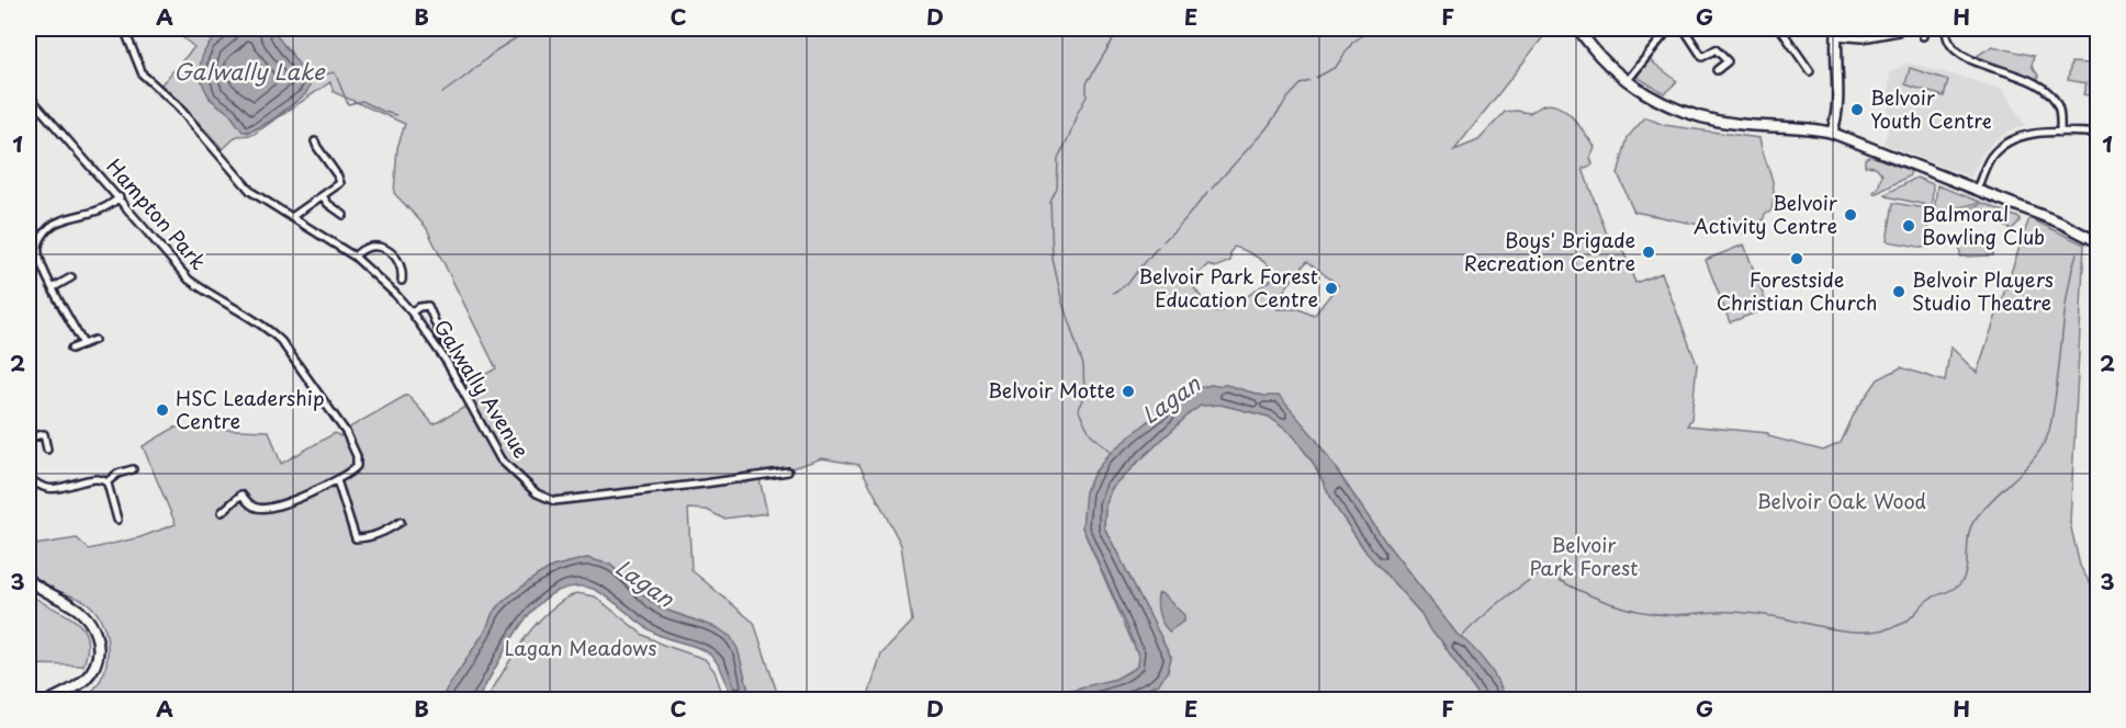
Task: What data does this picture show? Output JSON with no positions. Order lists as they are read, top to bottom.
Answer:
{
  "streets": {
    "street": ["Hampton Park", "Galwally Avenue"]
  },
  "water": ["Galwally Lake", "Lagan"],
  "parks": ["Belvoir Oak Wood", "Belvoir Park Forest", "Lagan Meadows"],
  "places": [
    "Belvoir Youth Centre",
    "Belvoir Activity Centre",
    "Balmoral Bowling Club",
    "Boys' Brigade Recreation Centre",
    "Forestside Christian Church",
    "Belvoir Park Forest Education Centre",
    "Belvoir Players Studio Theatre",
    "Belvoir Motte",
    "HSC Leadership Centre"
  ],
  "grid": {
    "columns": [
      "A",
      "B",
      "C",
      "D",
      "E",
      "F",
      "G",
      "H"
    ],
    "rows": ["1", "2", "3"]
  }
}
